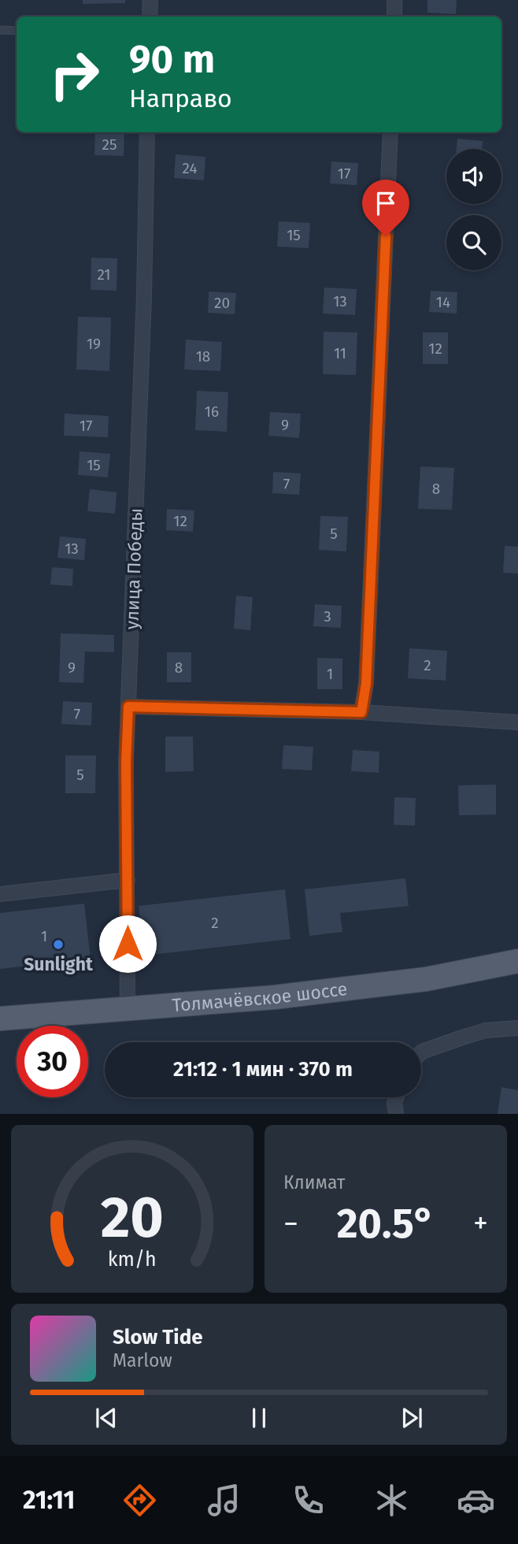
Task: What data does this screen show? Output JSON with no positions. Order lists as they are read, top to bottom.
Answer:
{
  "streets": {
    "main road": ["Толмачёвское шоссе"],
    "street": ["улица Победы"]
  },
  "crossings": [
    ["улица Победы", "Толмачёвское шоссе"]
  ],
  "places": ["Sunlight"],
  "house_numbers": [
    "25",
    "24",
    "17",
    "15",
    "21",
    "13",
    "14",
    "20",
    "19",
    "12",
    "11",
    "18",
    "16",
    "9",
    "17",
    "15",
    "7",
    "8",
    "12",
    "5",
    "13",
    "3",
    "2",
    "9",
    "8",
    "1",
    "7",
    "5",
    "2",
    "1"
  ],
  "page": {
    "turn": ["90 m", "Направо"],
    "limit": "30",
    "trip": "21:12 · 1 мин · 370 m",
    "tile": "Климат",
    "heat": ["−", "20.5°", "+"],
    "song": ["Slow Tide", "Marlow"],
    "tabs": "21:11",
    "gauge": ["20", "km/h"]
  }
}
